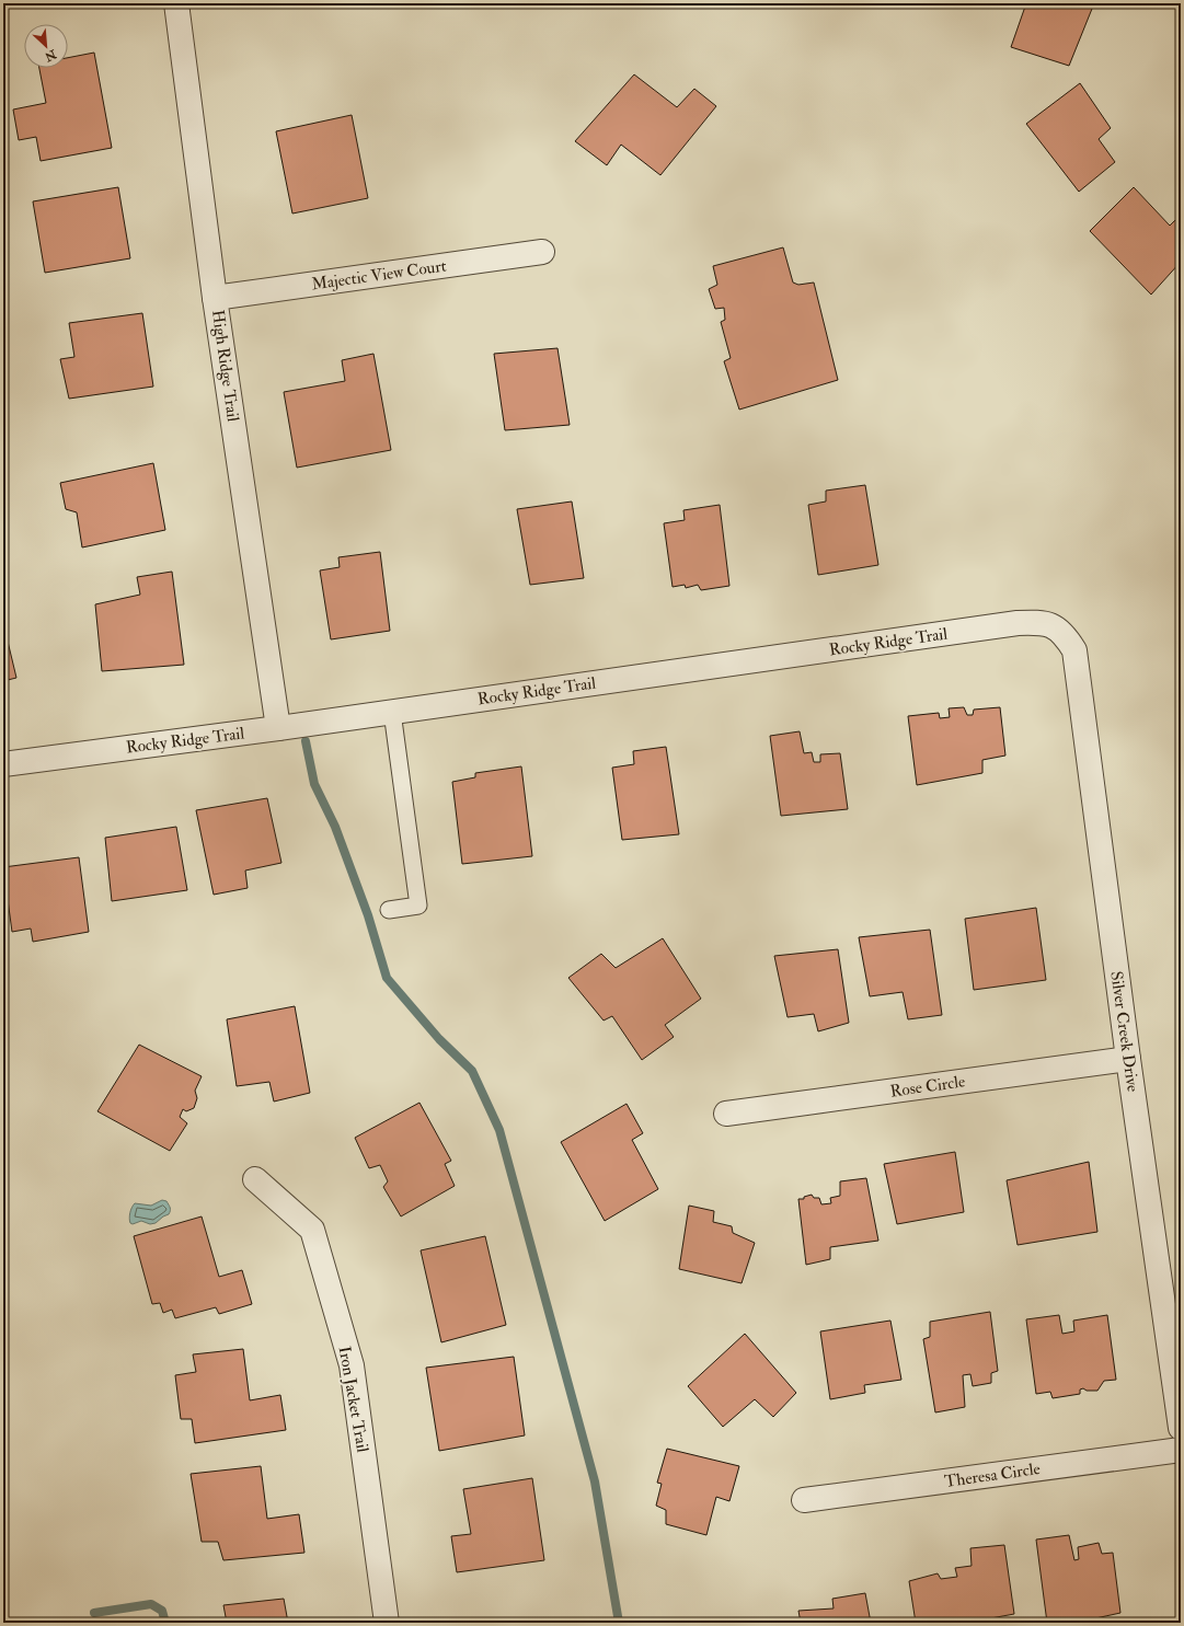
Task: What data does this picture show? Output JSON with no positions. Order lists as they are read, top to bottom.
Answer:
{
  "streets": {
    "street": [
      "Majectic View Court",
      "High Ridge Trail",
      "Rocky Ridge Trail",
      "Silver Creek Drive",
      "Rose Circle",
      "Iron Jacket Trail",
      "Theresa Circle"
    ]
  },
  "crossings": [
    ["Majectic View Court", "High Ridge Trail"],
    ["High Ridge Trail", "Rocky Ridge Trail"],
    ["Rocky Ridge Trail", "Silver Creek Drive"],
    ["Silver Creek Drive", "Rose Circle"]
  ],
  "north": "bottom right"
}
